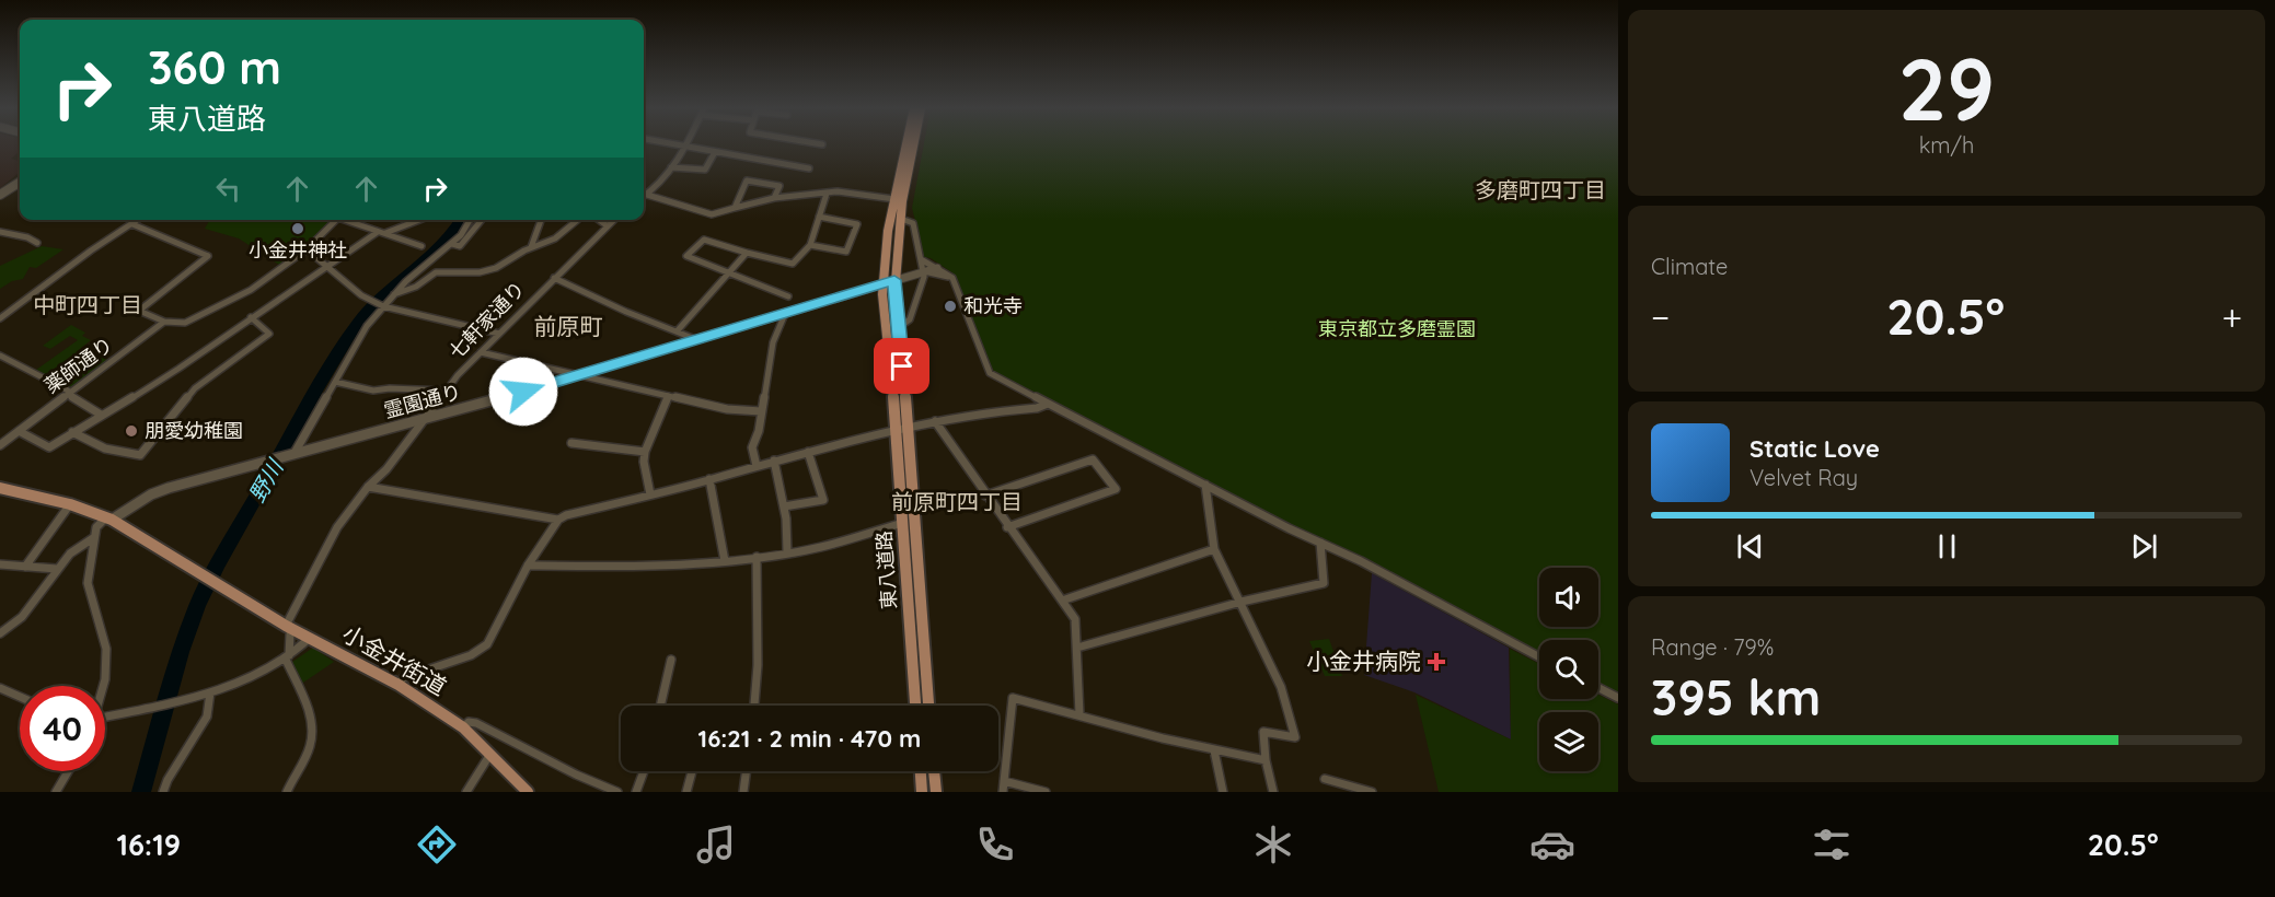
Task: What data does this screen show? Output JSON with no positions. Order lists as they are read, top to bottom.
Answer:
{
  "streets": {
    "main road": ["東八道路", "小金井街道"],
    "street": ["七軒家通り", "薬師通り", "霊園通り"]
  },
  "crossings": [
    ["七軒家通り", "霊園通り"],
    ["七軒家通り", "小金井街道"],
    ["霊園通り", "東八道路"],
    ["霊園通り", "小金井街道"]
  ],
  "districts": [
    "多磨町四丁目",
    "中町四丁目",
    "前原町",
    "前原町四丁目"
  ],
  "water": ["野川"],
  "parks": ["東京都立多磨霊園"],
  "places": {
    "other": ["小金井神社", "和光寺", "朋愛幼稚園"],
    "health": ["小金井病院"]
  },
  "page": {
    "tile": [
      ["29", "km/h"],
      "Climate",
      ["Range · 79%", "395 km"]
    ],
    "turn": ["360 m", "東八道路"],
    "heat": ["−", "20.5°", "+"],
    "song": ["Static Love", "Velvet Ray"],
    "limit": "40",
    "trip": "16:21 · 2 min · 470 m",
    "tabs": ["16:19", "20.5°"]
  }
}
